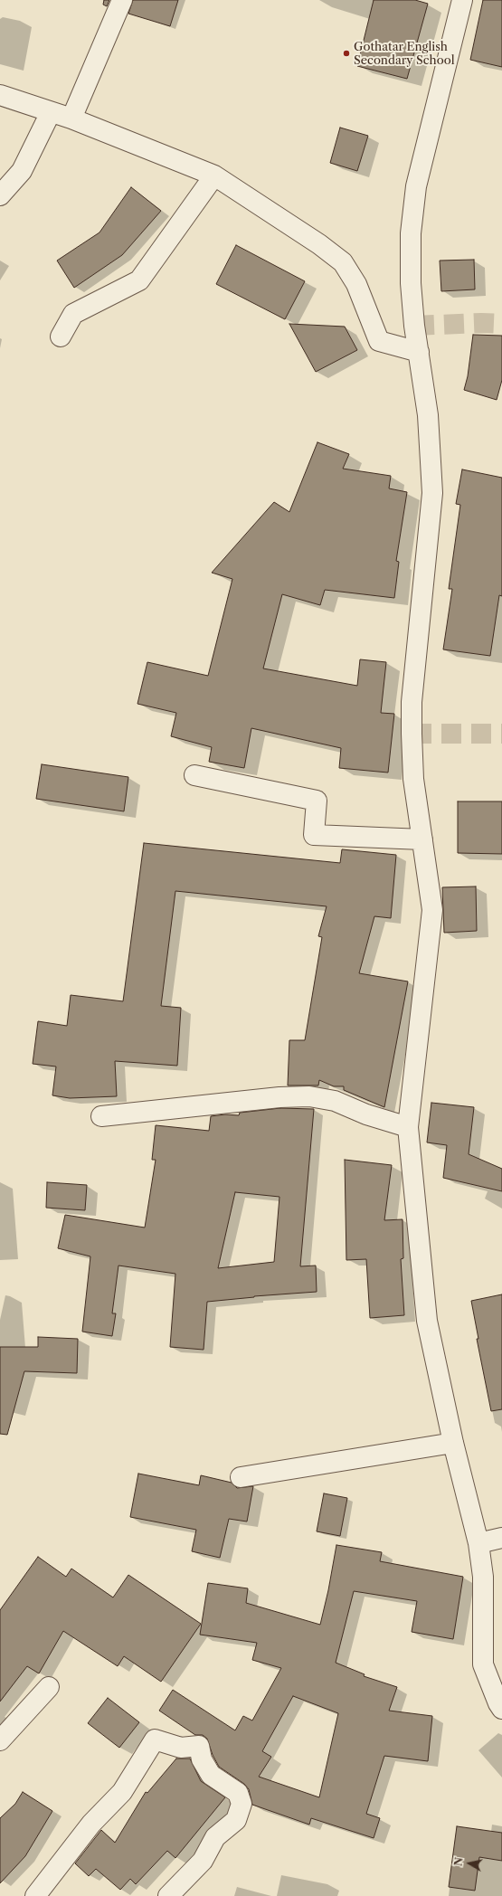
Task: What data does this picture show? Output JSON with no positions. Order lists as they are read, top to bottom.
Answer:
{
  "places": ["Gothatar English Secondary School"],
  "north": "left"
}
